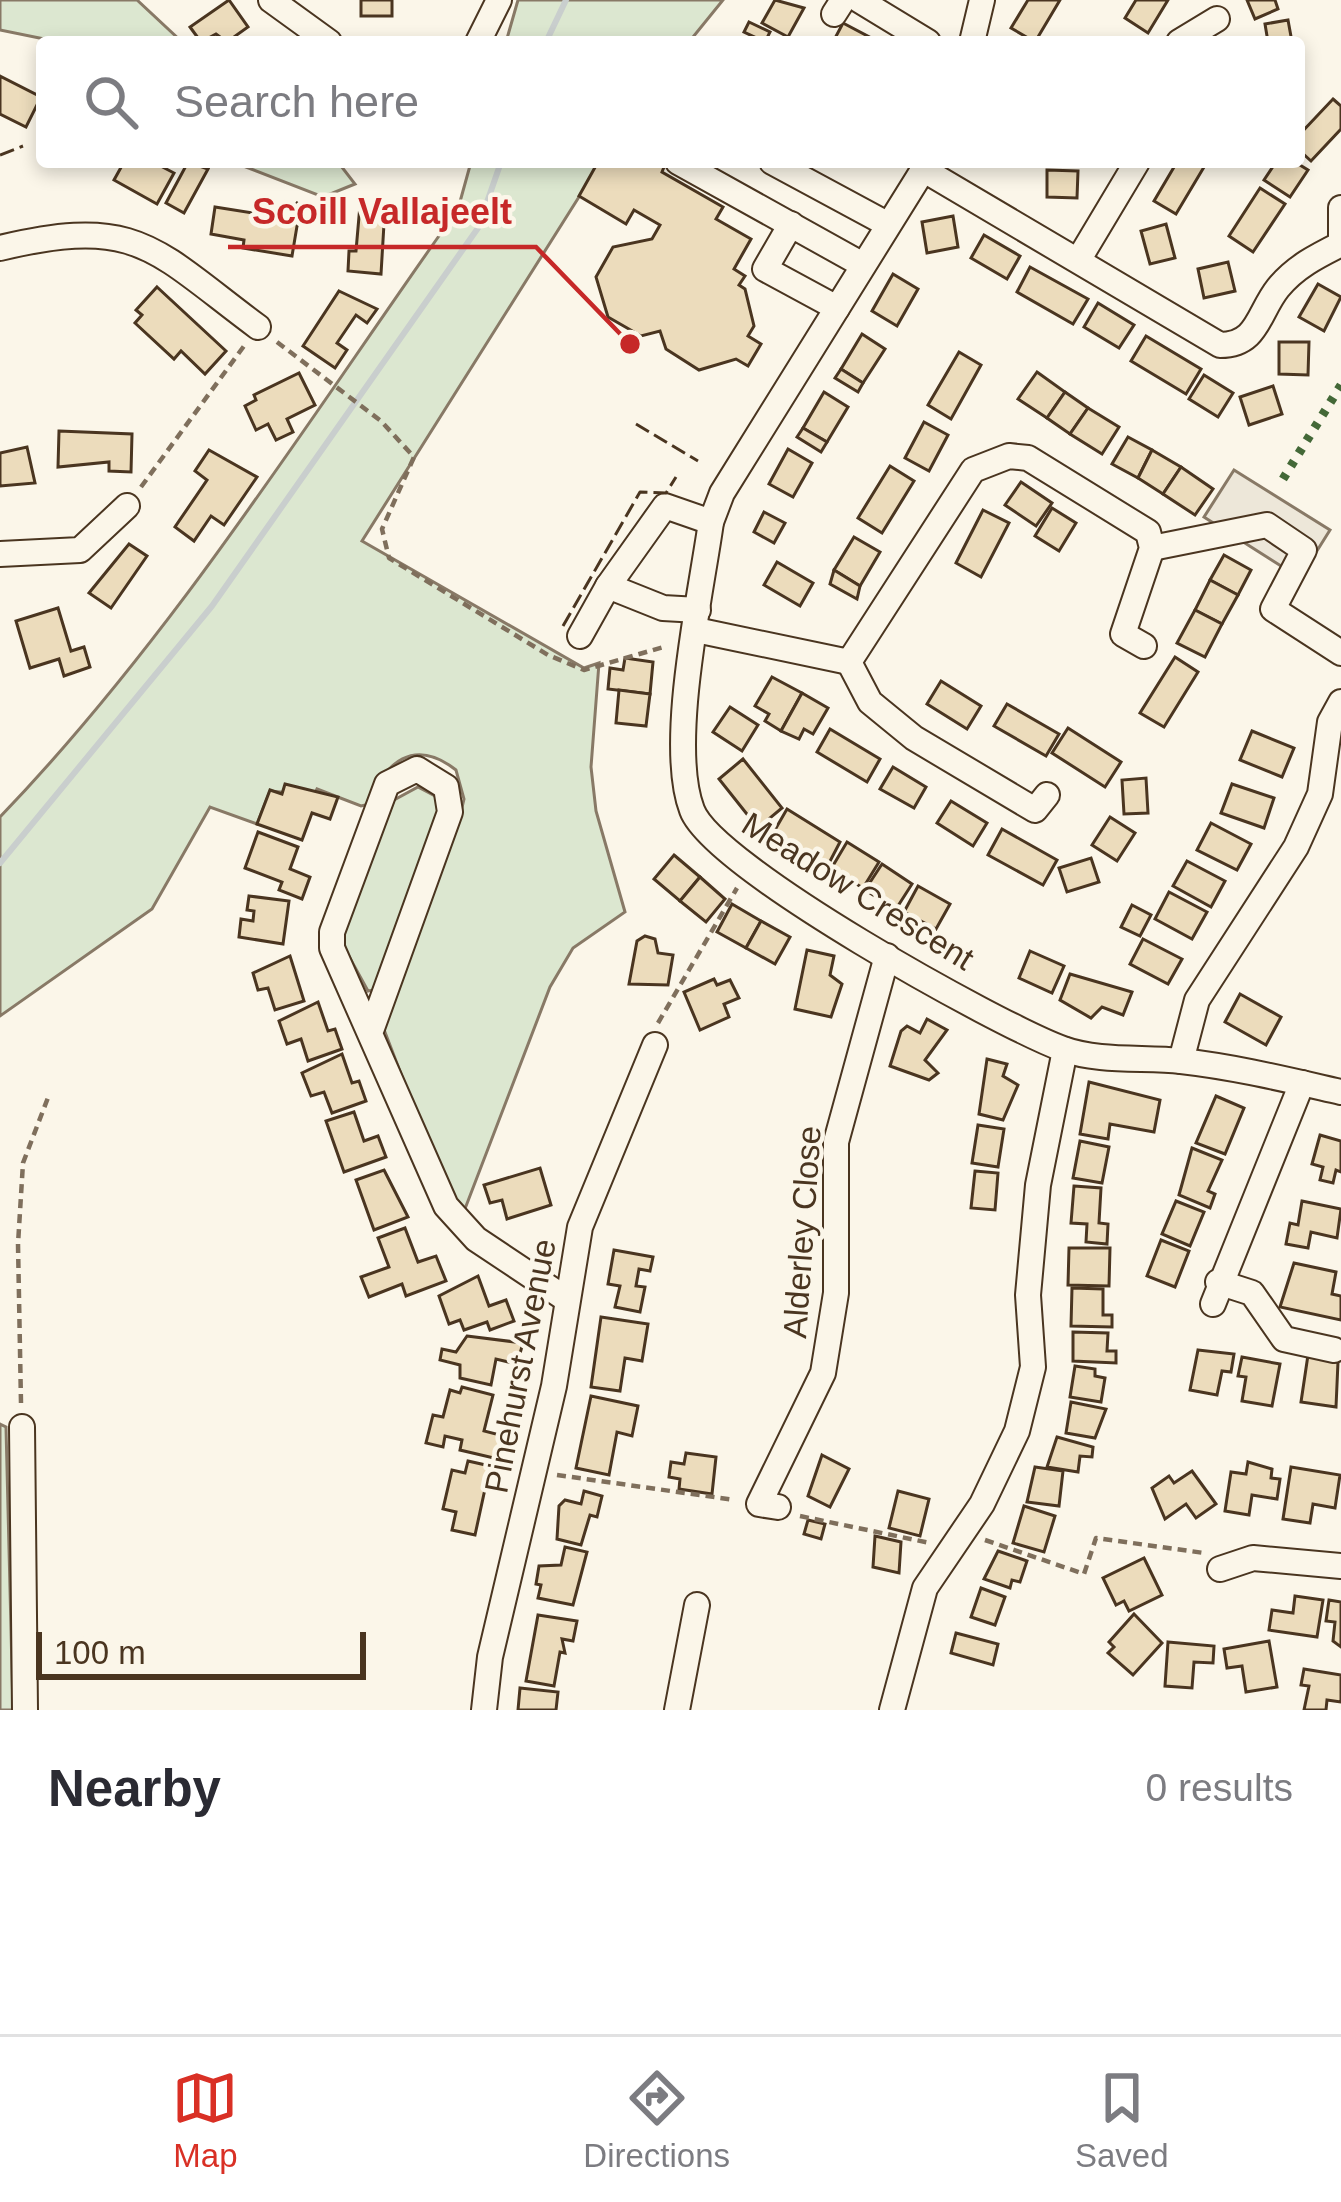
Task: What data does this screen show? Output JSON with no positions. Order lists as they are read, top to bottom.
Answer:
{
  "streets": {
    "street": ["Meadow Crescent", "Alderley Close", "Pinehurst Avenue"]
  },
  "crossings": [
    ["Meadow Crescent", "Alderley Close"]
  ],
  "places": ["Scoill Vallajeelt"],
  "scale_bar": "100 m",
  "page": {
    "search": "Search here",
    "scale": "100 m",
    "heading": ["Nearby", "0 results"],
    "nav": ["Map", "Directions", "Saved"]
  }
}
